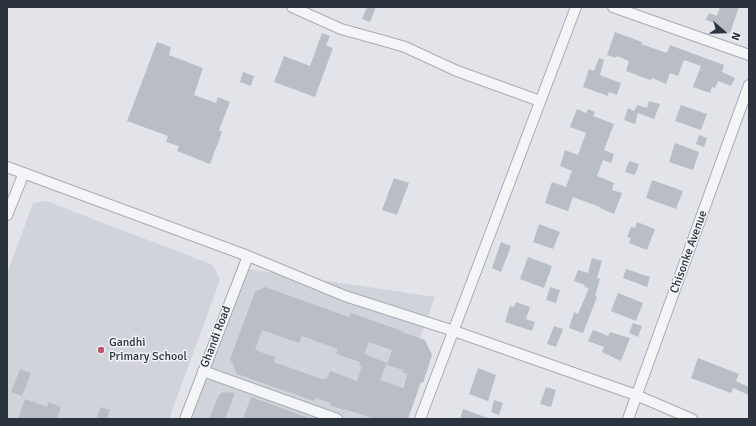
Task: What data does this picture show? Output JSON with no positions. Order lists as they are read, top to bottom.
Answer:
{
  "streets": {
    "street": ["Chisonke Avenue", "Ghandi Road"]
  },
  "places": ["Gandhi Primary School"],
  "north": "right"
}
